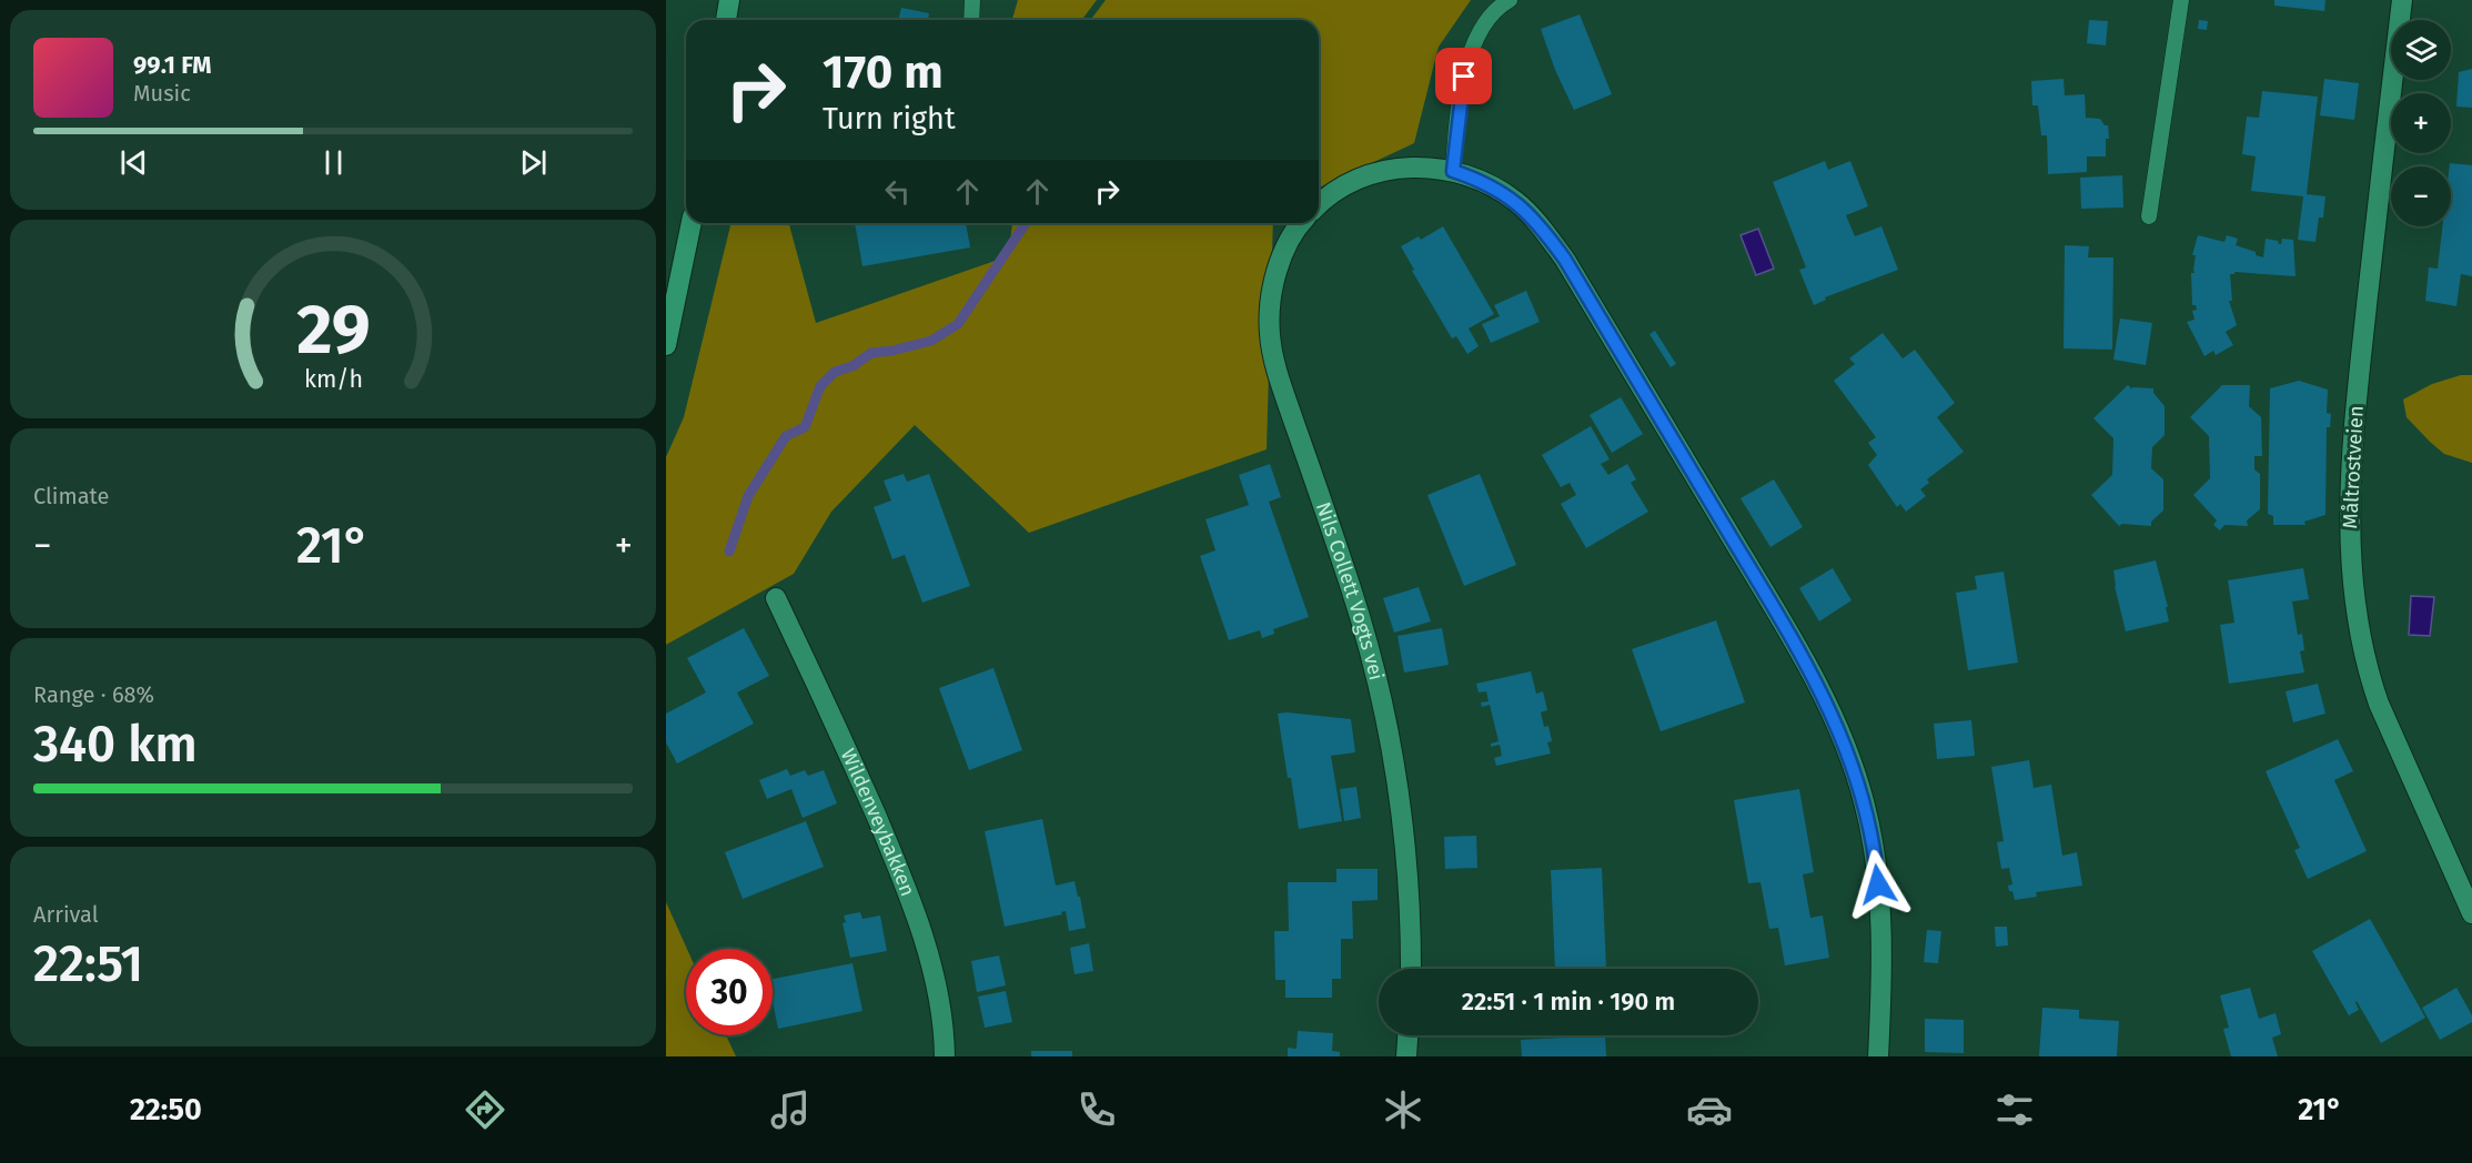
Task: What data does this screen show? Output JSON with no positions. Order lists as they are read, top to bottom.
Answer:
{
  "streets": {
    "street": ["Måltrostveien", "Nils Collett Vogts vei", "Wildenveybakken"]
  },
  "page": {
    "map_buttons": ["+", "−"],
    "turn": ["170 m", "Turn right"],
    "song": ["99.1 FM", "Music"],
    "tile": [
      "Climate",
      ["Range · 68%", "340 km"],
      ["Arrival", "22:51"]
    ],
    "heat": ["−", "21°", "+"],
    "limit": "30",
    "trip": "22:51 · 1 min · 190 m",
    "tabs": ["22:50", "21°"],
    "gauge": ["29", "km/h"]
  }
}
